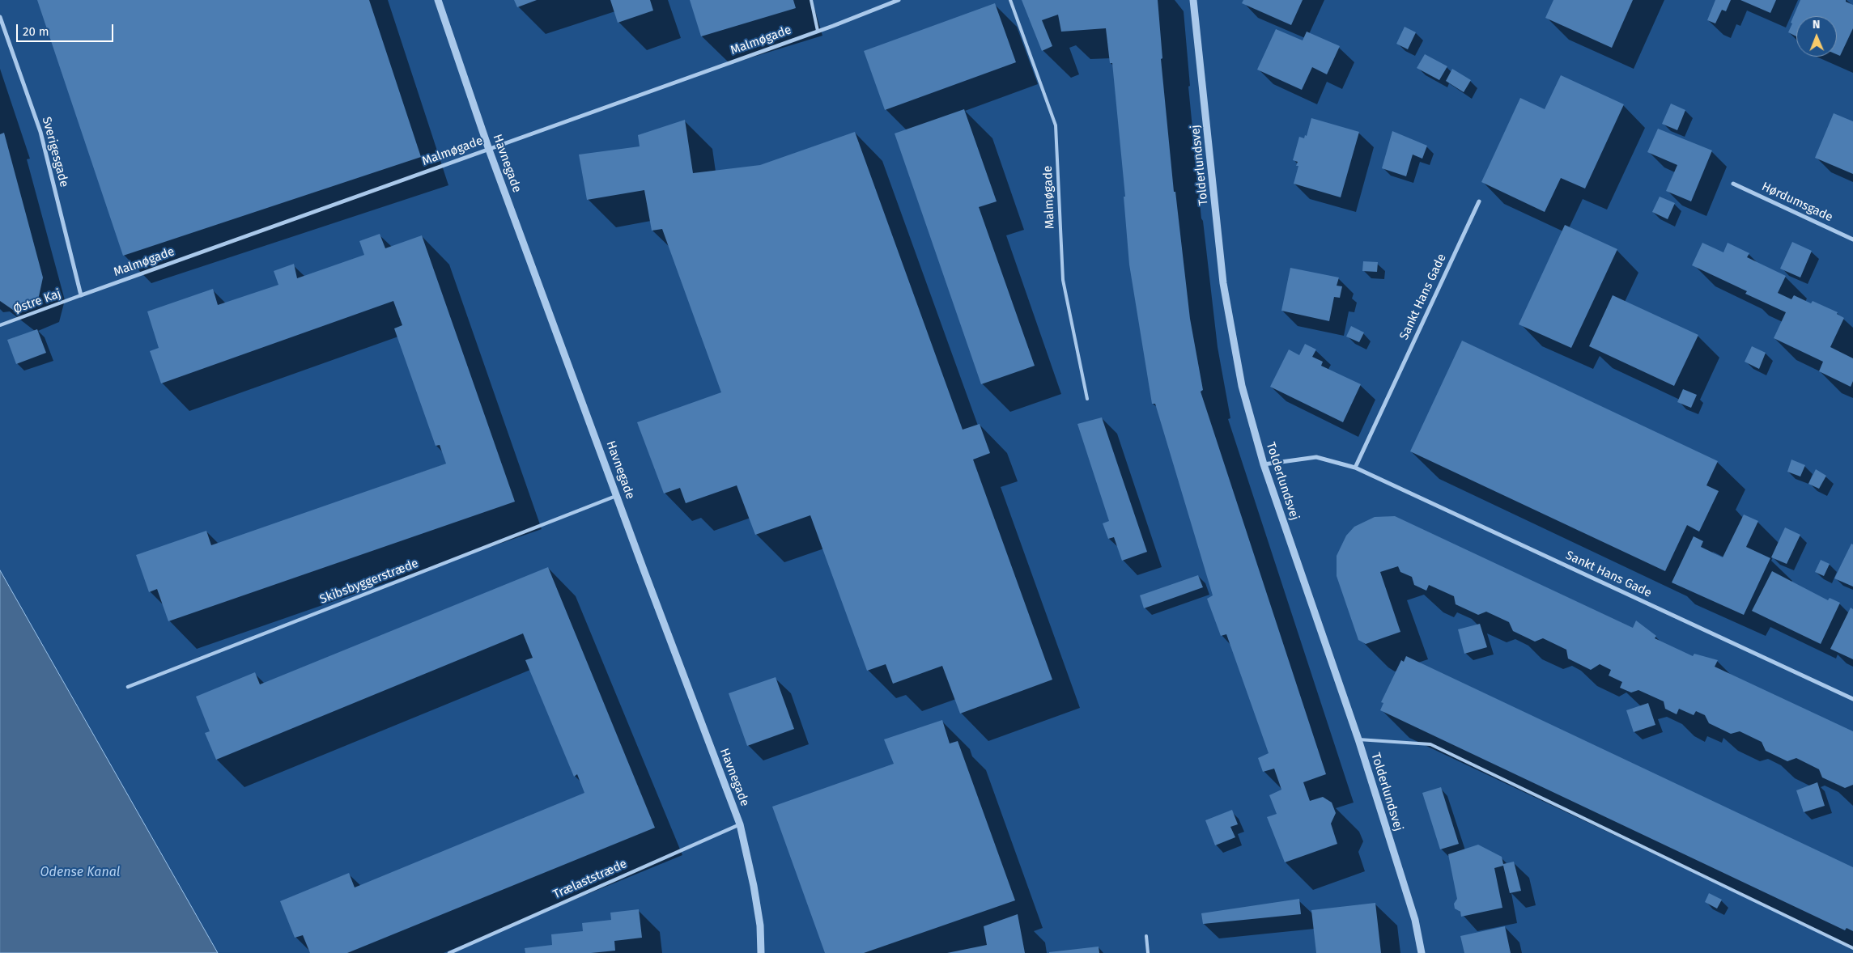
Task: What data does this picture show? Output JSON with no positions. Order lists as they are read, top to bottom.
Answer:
{
  "streets": {
    "street": [
      "Malmøgade",
      "Sverigesgade",
      "Havnegade",
      "Tolderlundsvej",
      "Hørdumsgade",
      "Sankt Hans Gade",
      "Skibsbyggerstræde",
      "Trælaststræde"
    ],
    "lane": ["Østre Kaj"]
  },
  "crossings": [
    ["Malmøgade", "Sverigesgade"],
    ["Malmøgade", "Havnegade"],
    ["Malmøgade", "Østre Kaj"],
    ["Sverigesgade", "Østre Kaj"],
    ["Havnegade", "Skibsbyggerstræde"],
    ["Havnegade", "Trælaststræde"],
    ["Tolderlundsvej", "Sankt Hans Gade"]
  ],
  "water": ["Odense Kanal"],
  "scale_bar": "20 m",
  "north": "top"
}
